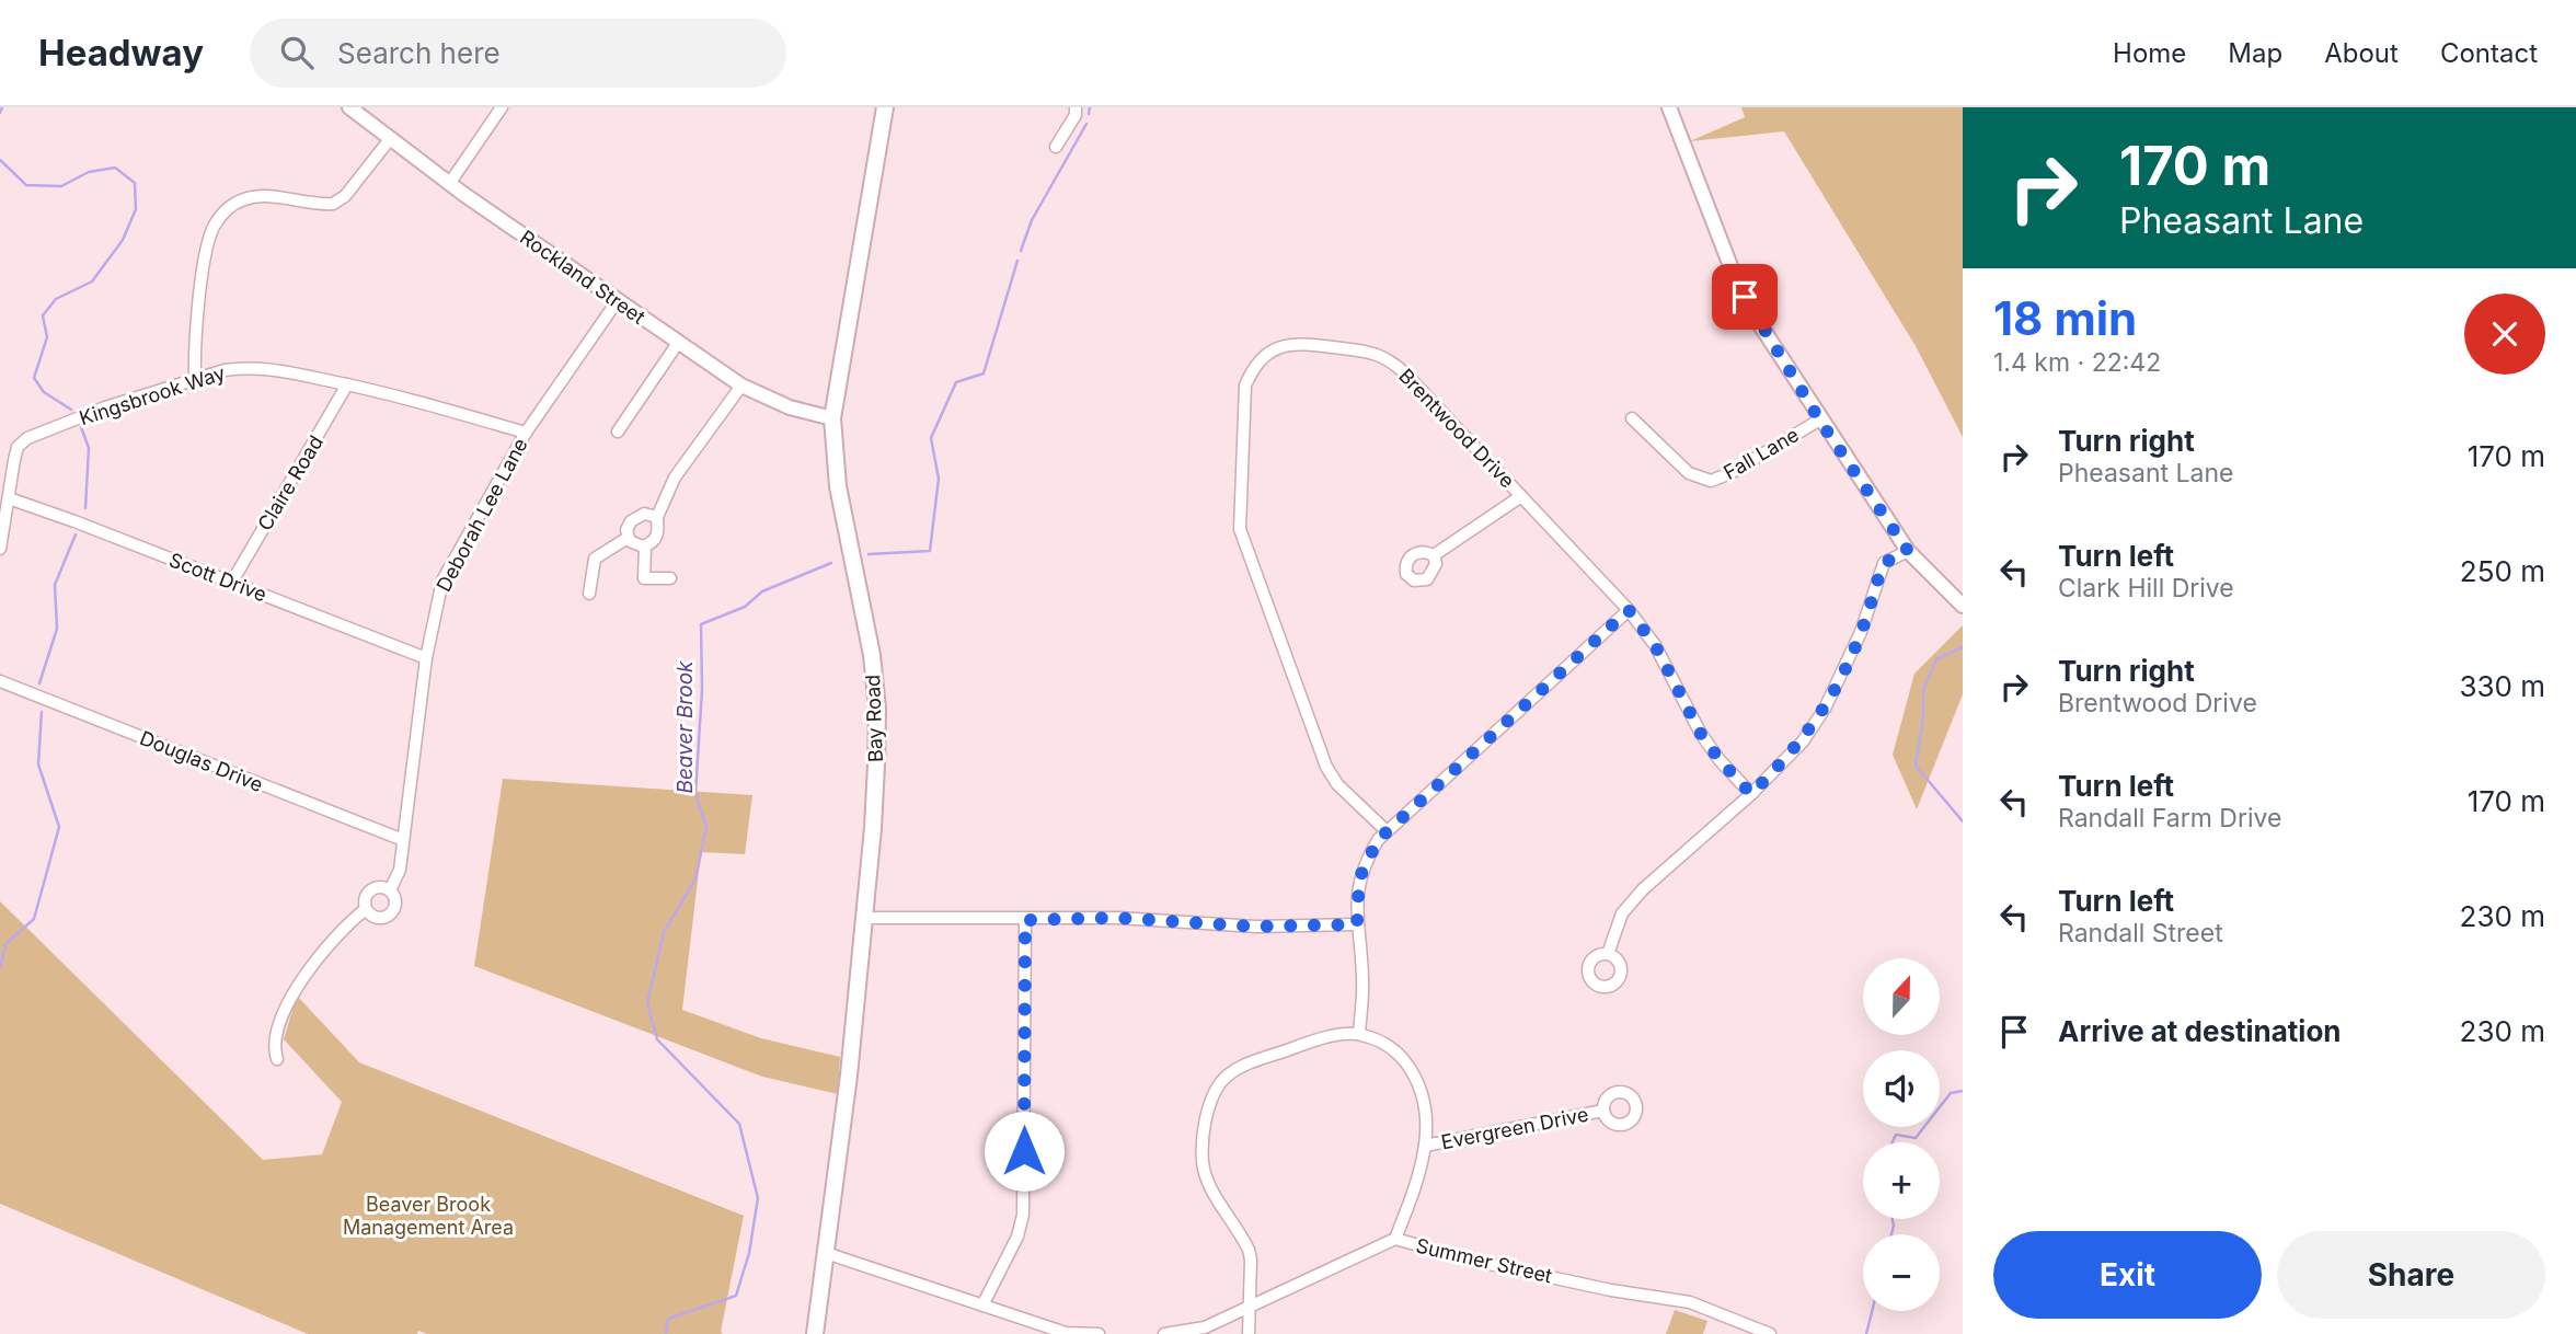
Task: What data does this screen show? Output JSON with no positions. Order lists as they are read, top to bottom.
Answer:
{
  "streets": {
    "main road": ["Bay Road"],
    "street": [
      "Rockland Street",
      "Kingsbrook Way",
      "Brentwood Drive",
      "Fall Lane",
      "Claire Road",
      "Deborah Lee Lane",
      "Scott Drive",
      "Douglas Drive",
      "Evergreen Drive",
      "Summer Street"
    ]
  },
  "crossings": [
    ["Rockland Street", "Deborah Lee Lane"],
    ["Rockland Street", "Bay Road"],
    ["Kingsbrook Way", "Claire Road"],
    ["Kingsbrook Way", "Deborah Lee Lane"],
    ["Kingsbrook Way", "Scott Drive"],
    ["Claire Road", "Scott Drive"],
    ["Deborah Lee Lane", "Scott Drive"],
    ["Deborah Lee Lane", "Douglas Drive"]
  ],
  "water": ["Beaver Brook"],
  "parks": ["Beaver Brook Management Area"],
  "north": "top",
  "page": {
    "header": "Headway",
    "search": "Search here",
    "nav": [
      "Home",
      "Map",
      "About",
      "Contact"
    ],
    "turn": ["170 m", "Pheasant Lane"],
    "heading": ["18 min", "1.4 km · 22:42"],
    "list": [
      {
        "name": "Turn right",
        "note": "Pheasant Lane",
        "value": "170 m"
      },
      {
        "name": "Turn left",
        "note": "Clark Hill Drive",
        "value": "250 m"
      },
      {
        "name": "Turn right",
        "note": "Brentwood Drive",
        "value": "330 m"
      },
      {
        "name": "Turn left",
        "note": "Randall Farm Drive",
        "value": "170 m"
      },
      {
        "name": "Turn left",
        "note": "Randall Street",
        "value": "230 m"
      },
      {
        "name": "Arrive at destination",
        "value": "230 m"
      }
    ],
    "map_buttons": ["+", "−"],
    "buttons": ["Exit", "Share"]
  }
}
